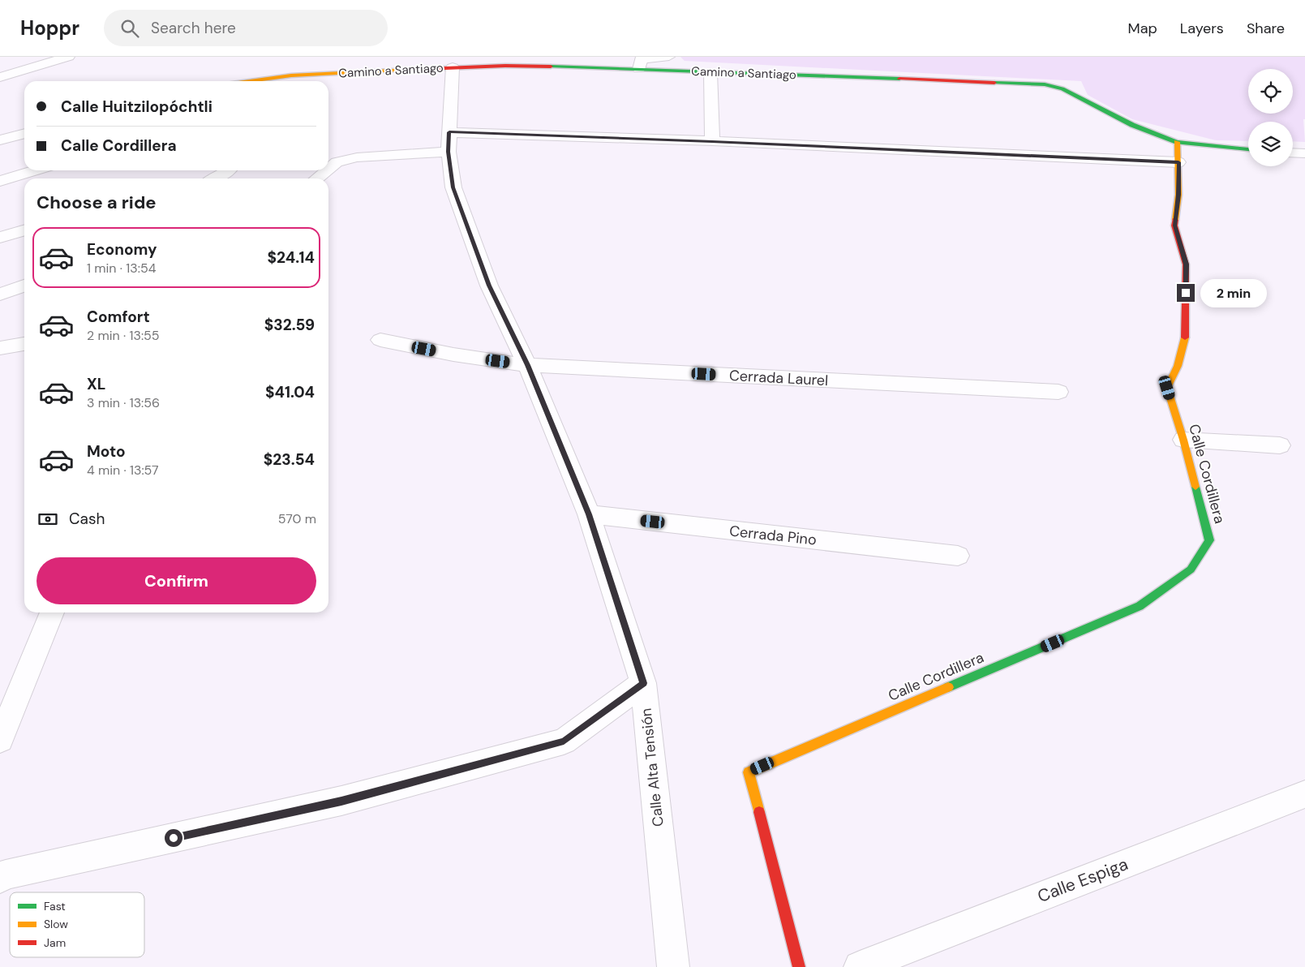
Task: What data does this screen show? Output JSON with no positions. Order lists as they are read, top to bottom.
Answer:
{
  "streets": {
    "street": [
      "Camino a Santiago",
      "Cerrada Laurel",
      "Calle Cordillera",
      "Cerrada Pino",
      "Calle Alta Tensión",
      "Calle Espiga"
    ]
  },
  "crossings": [
    ["Camino a Santiago", "Calle Cordillera"],
    ["Camino a Santiago", "Calle Alta Tensión"],
    ["Cerrada Laurel", "Calle Alta Tensión"],
    ["Cerrada Pino", "Calle Alta Tensión"]
  ],
  "legend": ["Fast", "Slow", "Jam"],
  "page": {
    "header": "Hoppr",
    "search": "Search here",
    "nav": ["Map", "Layers", "Share"],
    "banner": ["Calle Huitzilopóchtli", "Calle Cordillera"],
    "heading": "Choose a ride",
    "list": [
      {
        "name": "Economy",
        "note": "1 min · 13:54",
        "value": "$24.14"
      },
      {
        "name": "Comfort",
        "note": "2 min · 13:55",
        "value": "$32.59"
      },
      {
        "name": "XL",
        "note": "3 min · 13:56",
        "value": "$41.04"
      },
      {
        "name": "Moto",
        "note": "4 min · 13:57",
        "value": "$23.54"
      }
    ],
    "bubble": "2 min",
    "pay": ["Cash", "570 m"],
    "buttons": "Confirm"
  }
}
